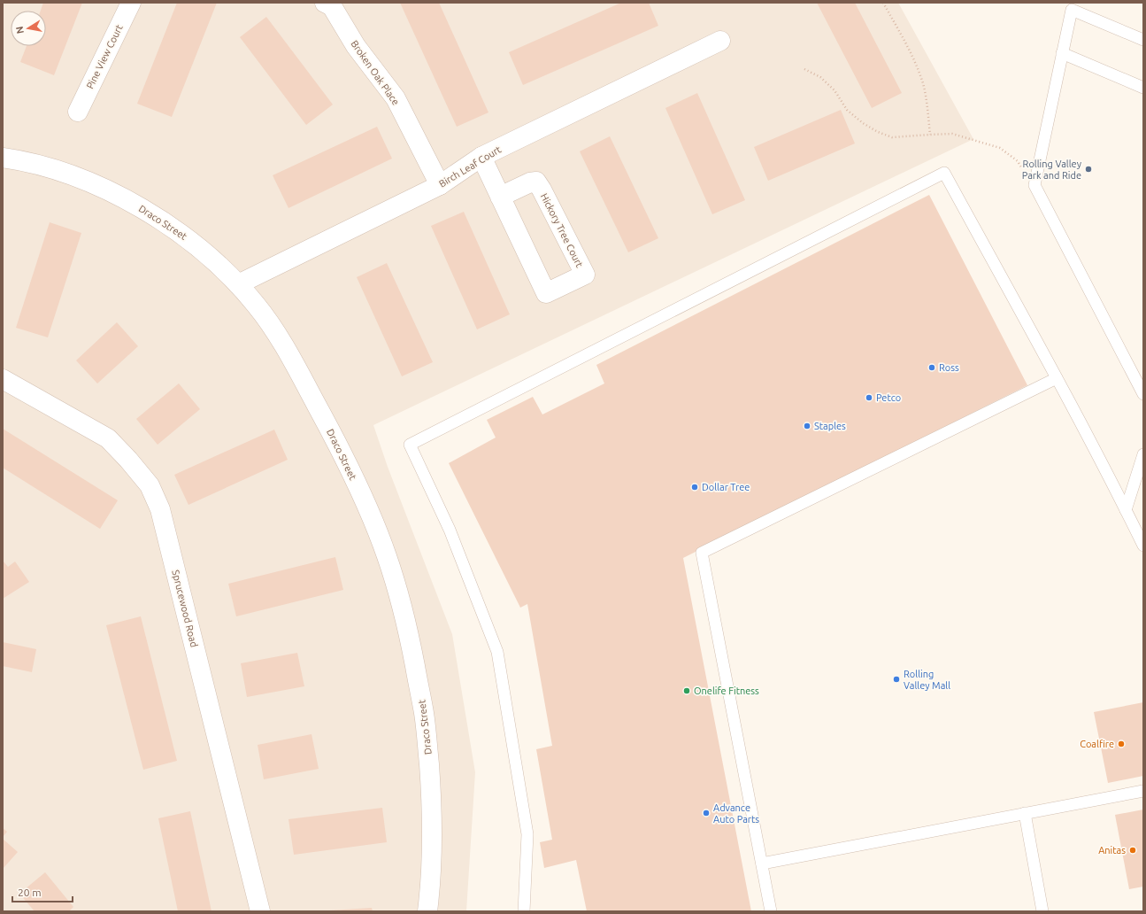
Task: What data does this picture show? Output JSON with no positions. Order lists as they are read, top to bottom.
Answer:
{
  "streets": {
    "street": [
      "Pine View Court",
      "Broken Oak Place",
      "Birch Leaf Court",
      "Draco Street",
      "Hickory Tree Court",
      "Sprucewood Road"
    ]
  },
  "crossings": [
    ["Broken Oak Place", "Birch Leaf Court"],
    ["Birch Leaf Court", "Draco Street"],
    ["Birch Leaf Court", "Hickory Tree Court"]
  ],
  "places": [
    "Rolling Valley Park and Ride",
    "Ross",
    "Petco",
    "Staples",
    "Dollar Tree",
    "Rolling Valley Mall",
    "Onelife Fitness",
    "Coalfire",
    "Advance Auto Parts",
    "Anitas"
  ],
  "scale_bar": "20 m",
  "north": "left"
}
